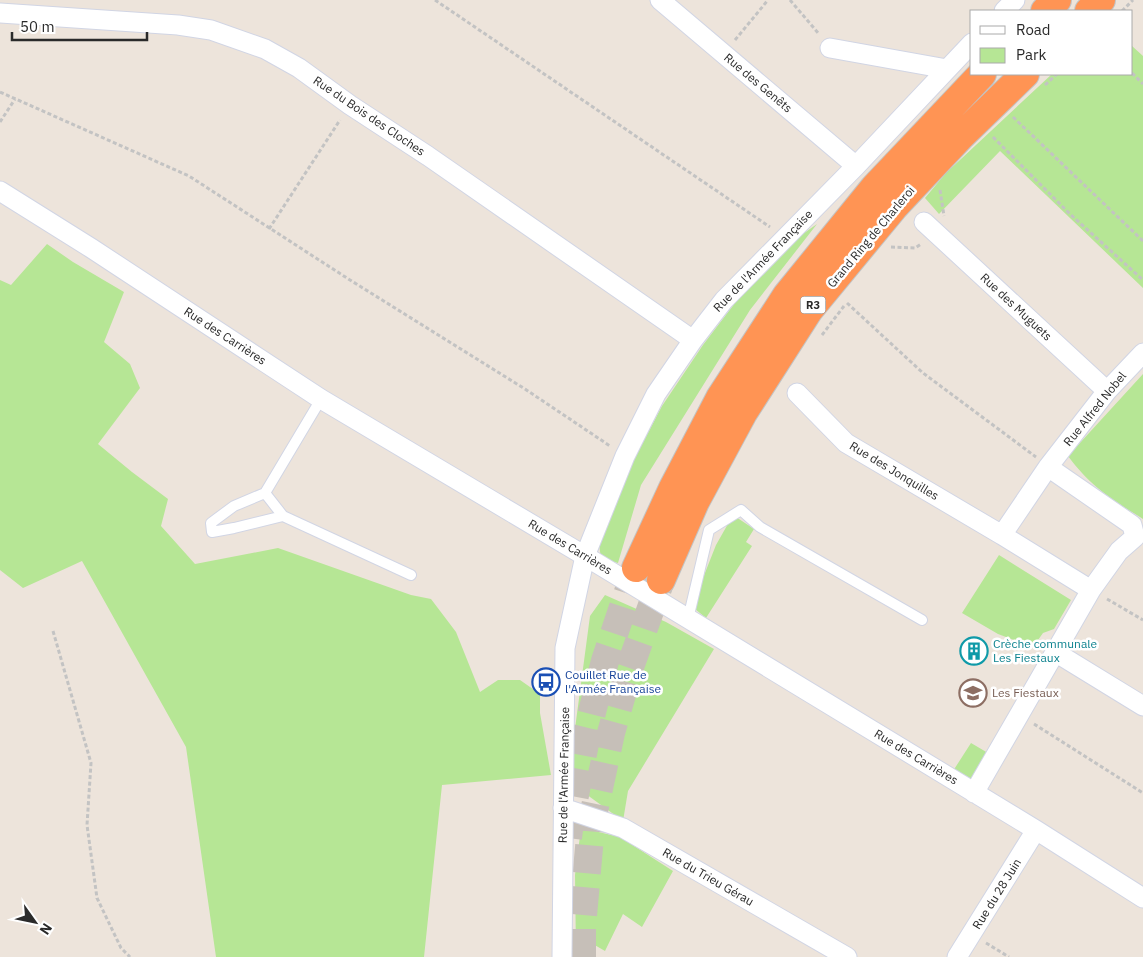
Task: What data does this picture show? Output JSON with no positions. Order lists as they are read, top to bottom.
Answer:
{
  "streets": {
    "highway": ["Grand Ring de Charleroi", "R3"],
    "street": [
      "Rue des Genêts",
      "Rue du Bois des Cloches",
      "Rue de l'Armée Française",
      "Rue des Muguets",
      "Rue des Carrières",
      "Rue Alfred Nobel",
      "Rue des Jonquilles",
      "Rue du Trieu Gérau",
      "Rue du 28 Juin"
    ]
  },
  "crossings": [
    ["Rue des Genêts", "Rue de l'Armée Française"],
    ["Rue du Bois des Cloches", "Rue de l'Armée Française"],
    ["Rue de l'Armée Française", "Rue des Carrières"],
    ["Rue de l'Armée Française", "Rue du Trieu Gérau"],
    ["Rue des Muguets", "Rue Alfred Nobel"],
    ["Rue des Carrières", "Rue du 28 Juin"],
    ["Rue Alfred Nobel", "Rue des Jonquilles"]
  ],
  "places": {
    "building": ["Crèche communale Les Fiestaux"],
    "bus stop": ["Couillet Rue de l'Armée Française"],
    "school or university": ["Les Fiestaux"]
  },
  "legend": ["Road", "Park"],
  "scale_bar": "50 m",
  "north": "bottom right"
}
